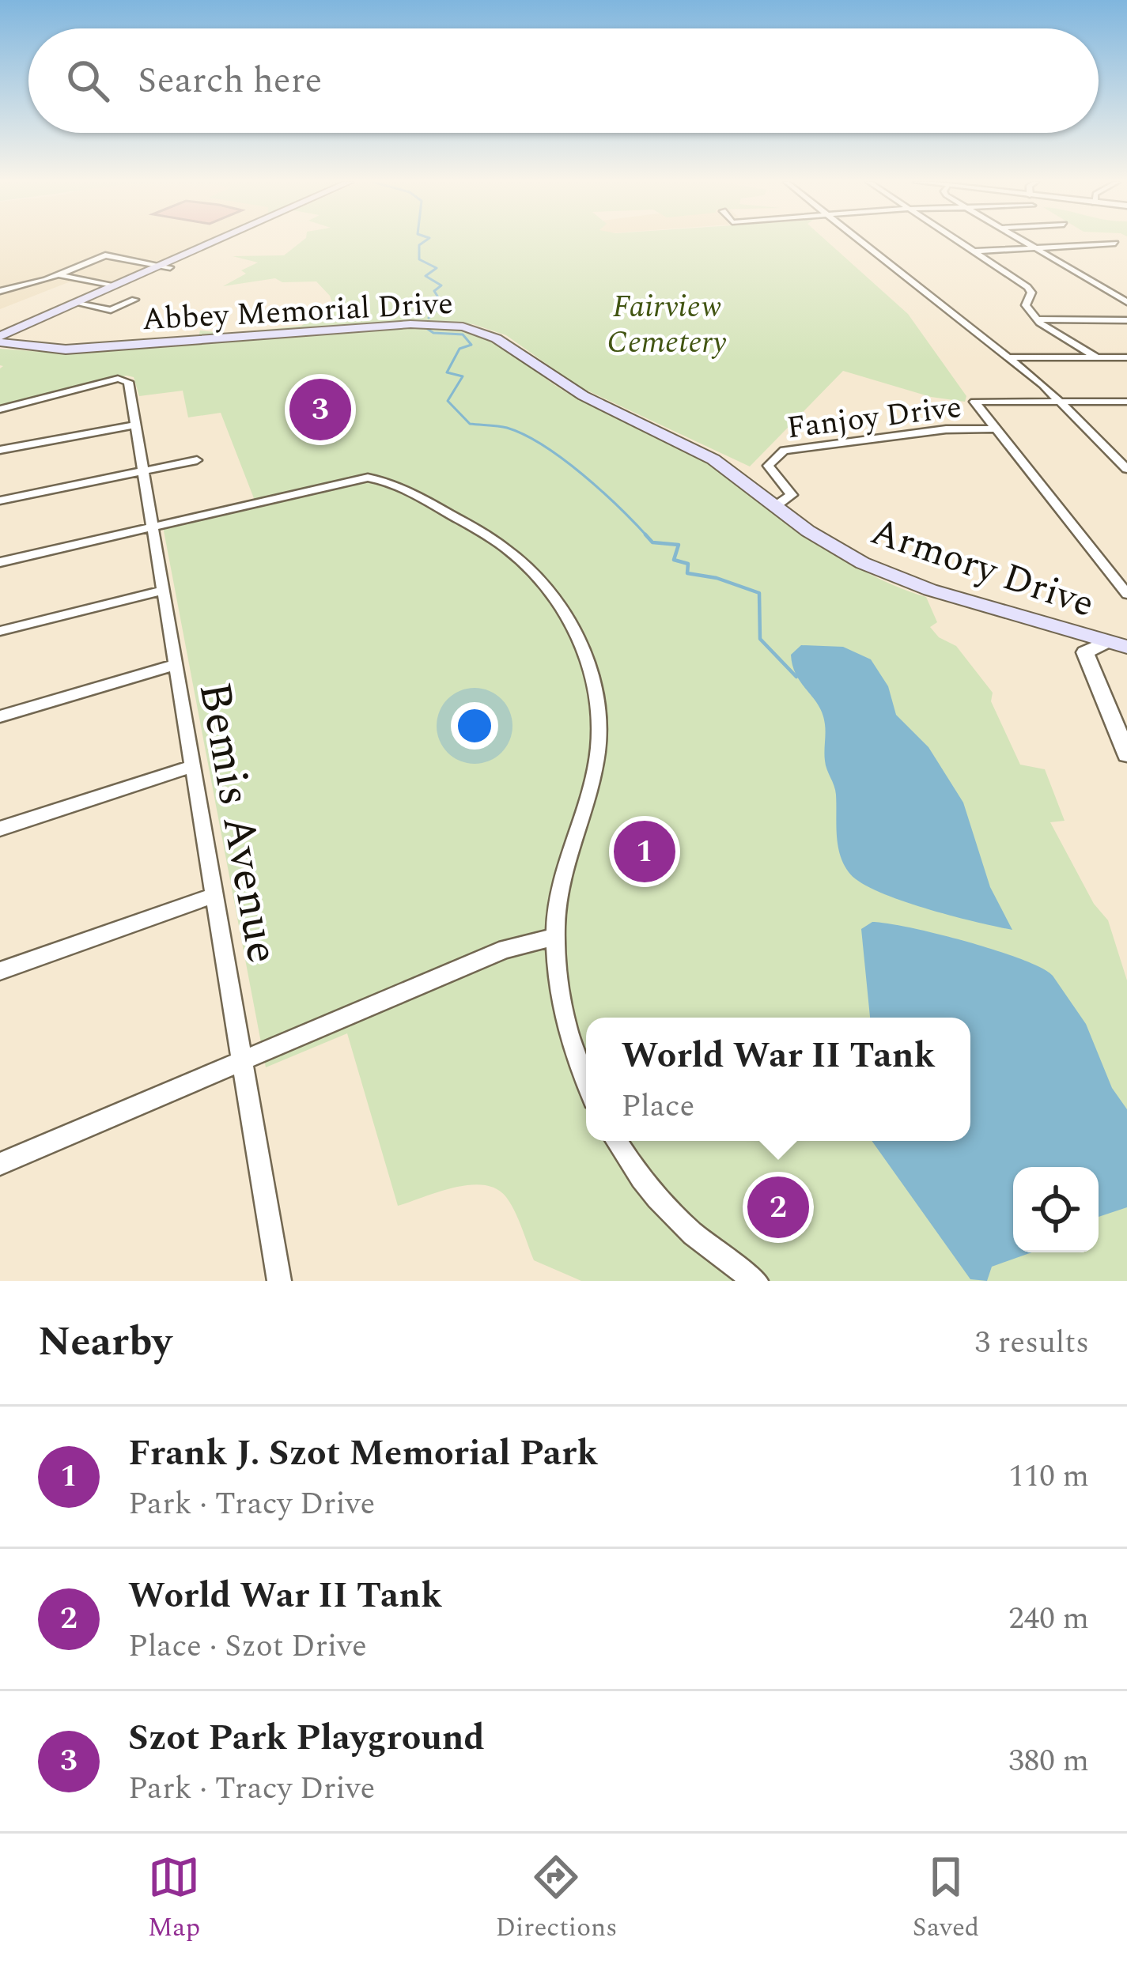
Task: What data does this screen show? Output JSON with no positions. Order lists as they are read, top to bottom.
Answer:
{
  "streets": {
    "main road": ["Abbey Memorial Drive", "Armory Drive"],
    "street": ["Fanjoy Drive", "Bemis Avenue"]
  },
  "crossings": [
    ["Abbey Memorial Drive", "Fanjoy Drive"],
    ["Abbey Memorial Drive", "Armory Drive"],
    ["Fanjoy Drive", "Armory Drive"]
  ],
  "parks": ["Fairview Cemetery"],
  "page": {
    "search": "Search here",
    "pins": ["3", "1", "2"],
    "popup": ["World War II Tank", "Place"],
    "heading": ["Nearby", "3 results"],
    "list": [
      {
        "mark": "1",
        "name": "Frank J. Szot Memorial Park",
        "note": "Park · Tracy Drive",
        "value": "110 m"
      },
      {
        "mark": "2",
        "name": "World War II Tank",
        "note": "Place · Szot Drive",
        "value": "240 m"
      },
      {
        "mark": "3",
        "name": "Szot Park Playground",
        "note": "Park · Tracy Drive",
        "value": "380 m"
      }
    ],
    "nav": ["Map", "Directions", "Saved"]
  }
}
